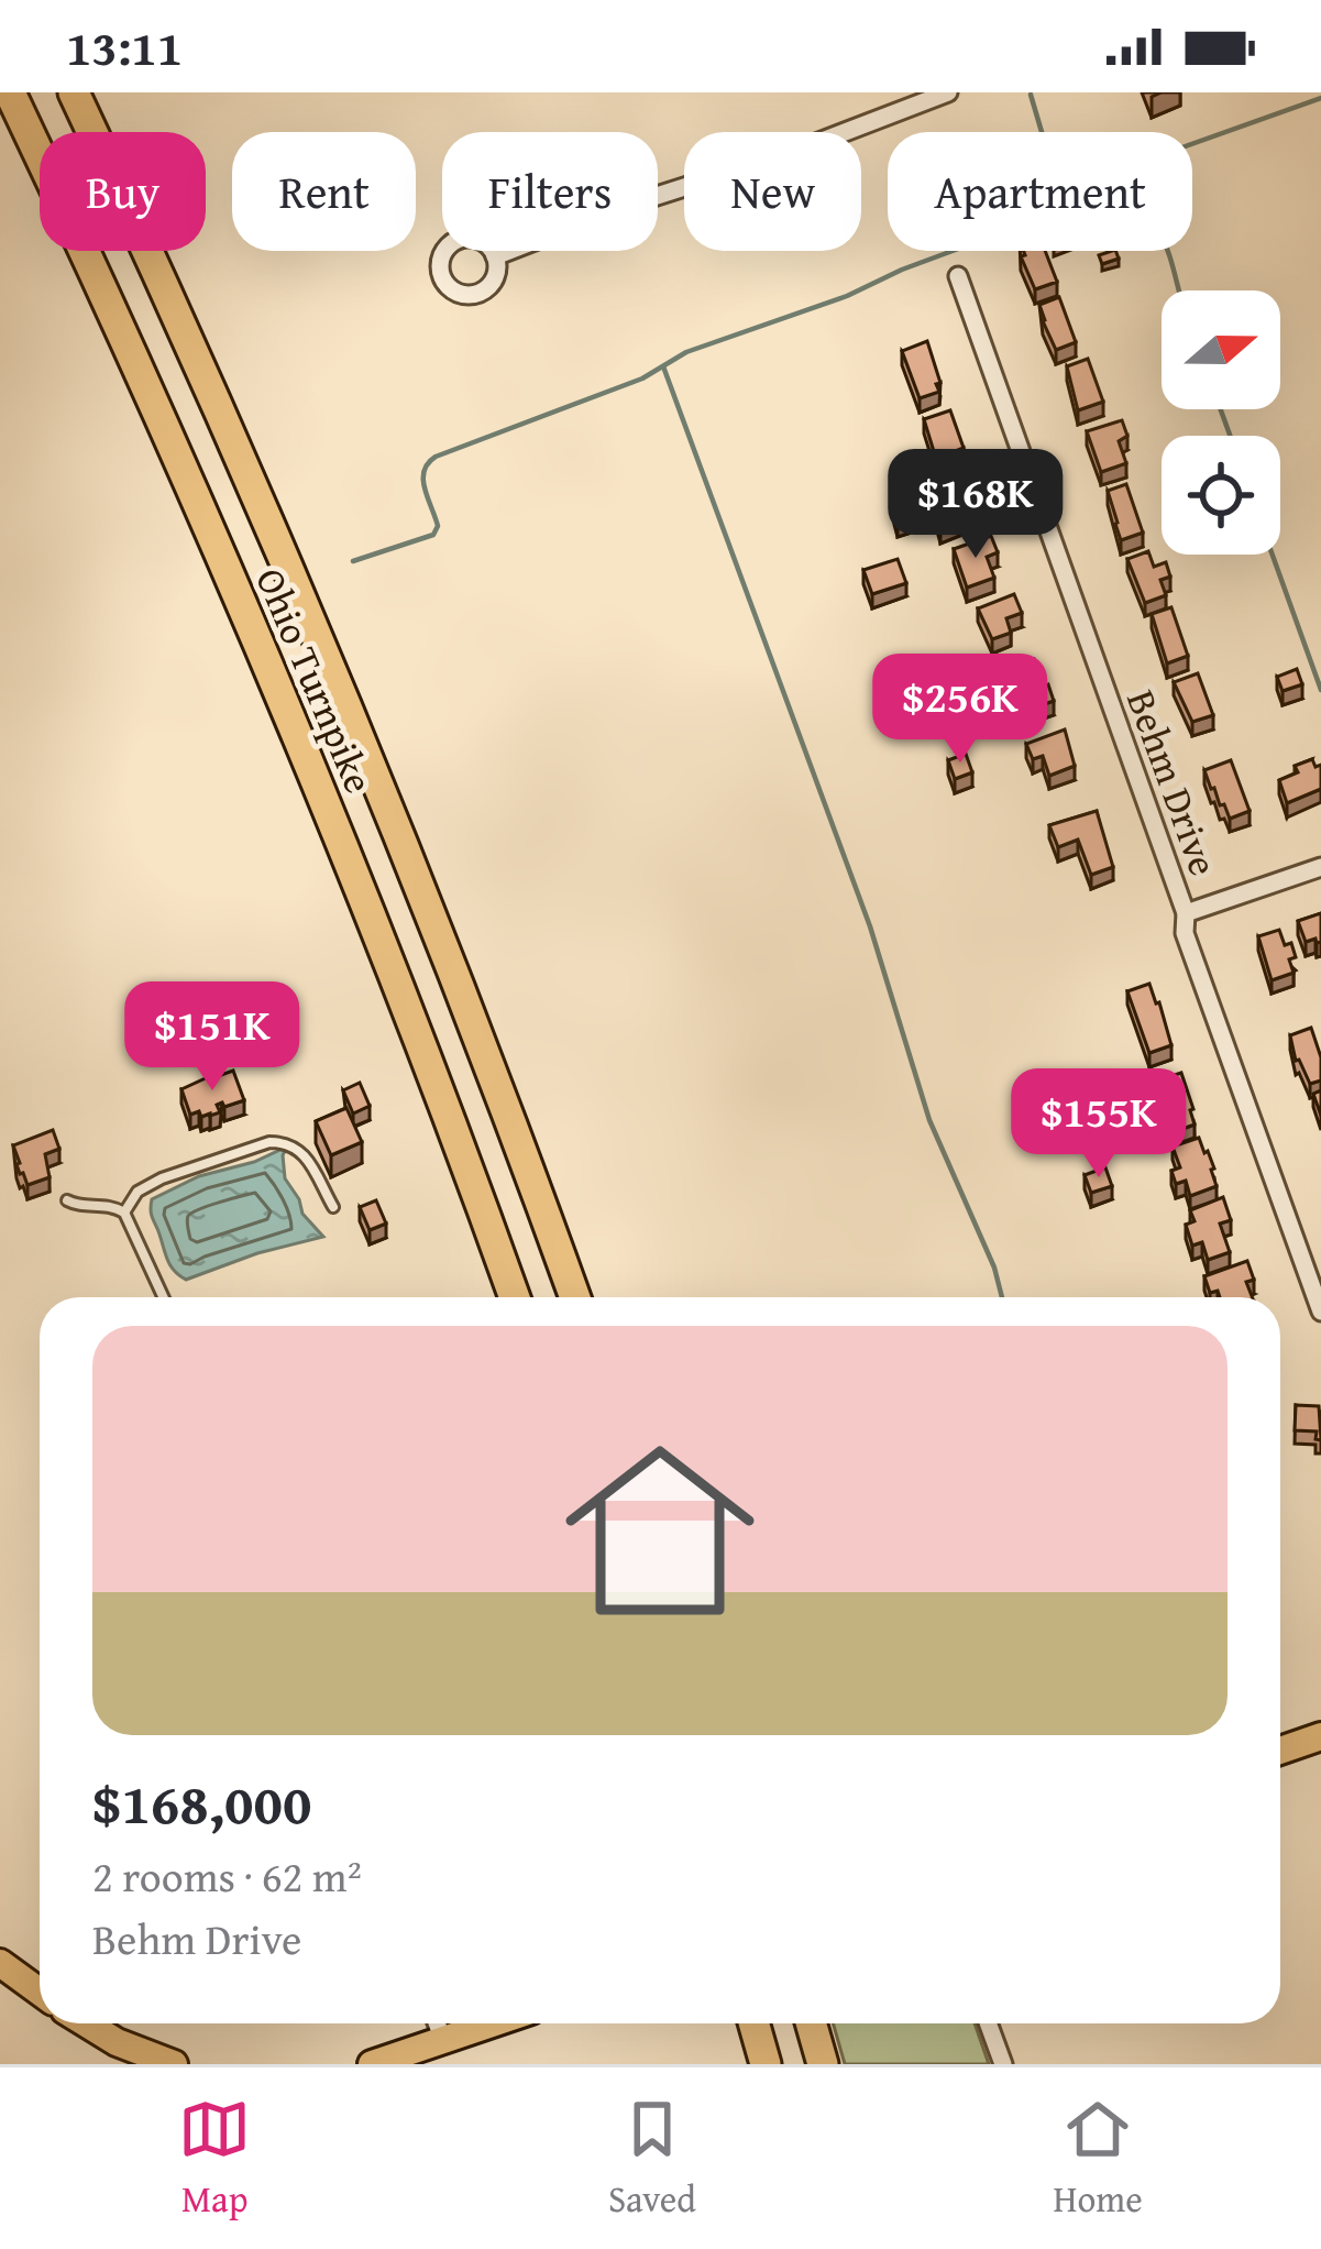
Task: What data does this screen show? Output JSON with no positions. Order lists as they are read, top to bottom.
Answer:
{
  "streets": {
    "highway": ["Ohio Turnpike"],
    "street": ["Behm Drive"]
  },
  "north": "right",
  "page": {
    "status": "13:11",
    "chip": [
      "Buy",
      "Rent",
      "Filters",
      "New",
      "Apartment"
    ],
    "price": [
      "$168K",
      "$256K",
      "$151K",
      "$155K"
    ],
    "list": [
      {
        "name": "$168,000",
        "note": "2 rooms · 62 m² · Behm Drive"
      }
    ],
    "tabs": ["Map", "Saved", "Home"]
  }
}
